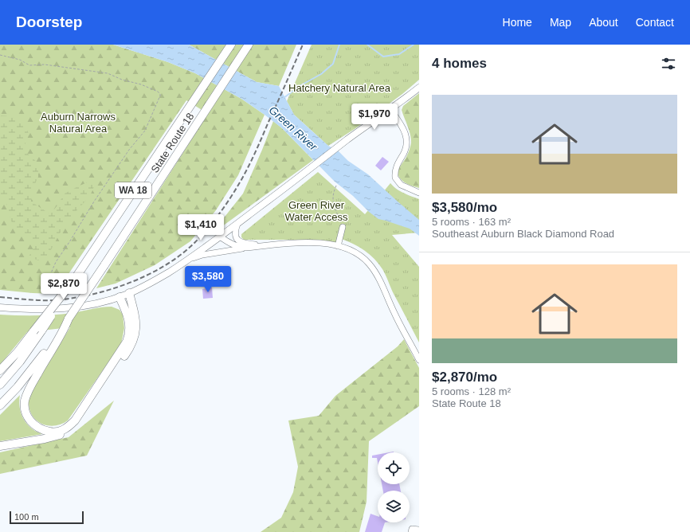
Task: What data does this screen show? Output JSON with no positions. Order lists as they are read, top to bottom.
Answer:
{
  "streets": {
    "highway": ["State Route 18", "WA 18"]
  },
  "water": ["Green River"],
  "parks": ["Hatchery Natural Area", "Auburn Narrows Natural Area", "Green River Water Access"],
  "scale_bar": "100 m",
  "page": {
    "header": "Doorstep",
    "nav": [
      "Home",
      "Map",
      "About",
      "Contact"
    ],
    "heading": "4 homes",
    "list": [
      {
        "name": "$3,580/mo",
        "note": "5 rooms · 163 m² · Southeast Auburn Black Diamond Road"
      },
      {
        "name": "$2,870/mo",
        "note": "5 rooms · 128 m² · State Route 18"
      }
    ],
    "price": [
      "$1,970",
      "$1,410",
      "$3,580",
      "$2,870"
    ],
    "scale": "100 m"
  }
}
